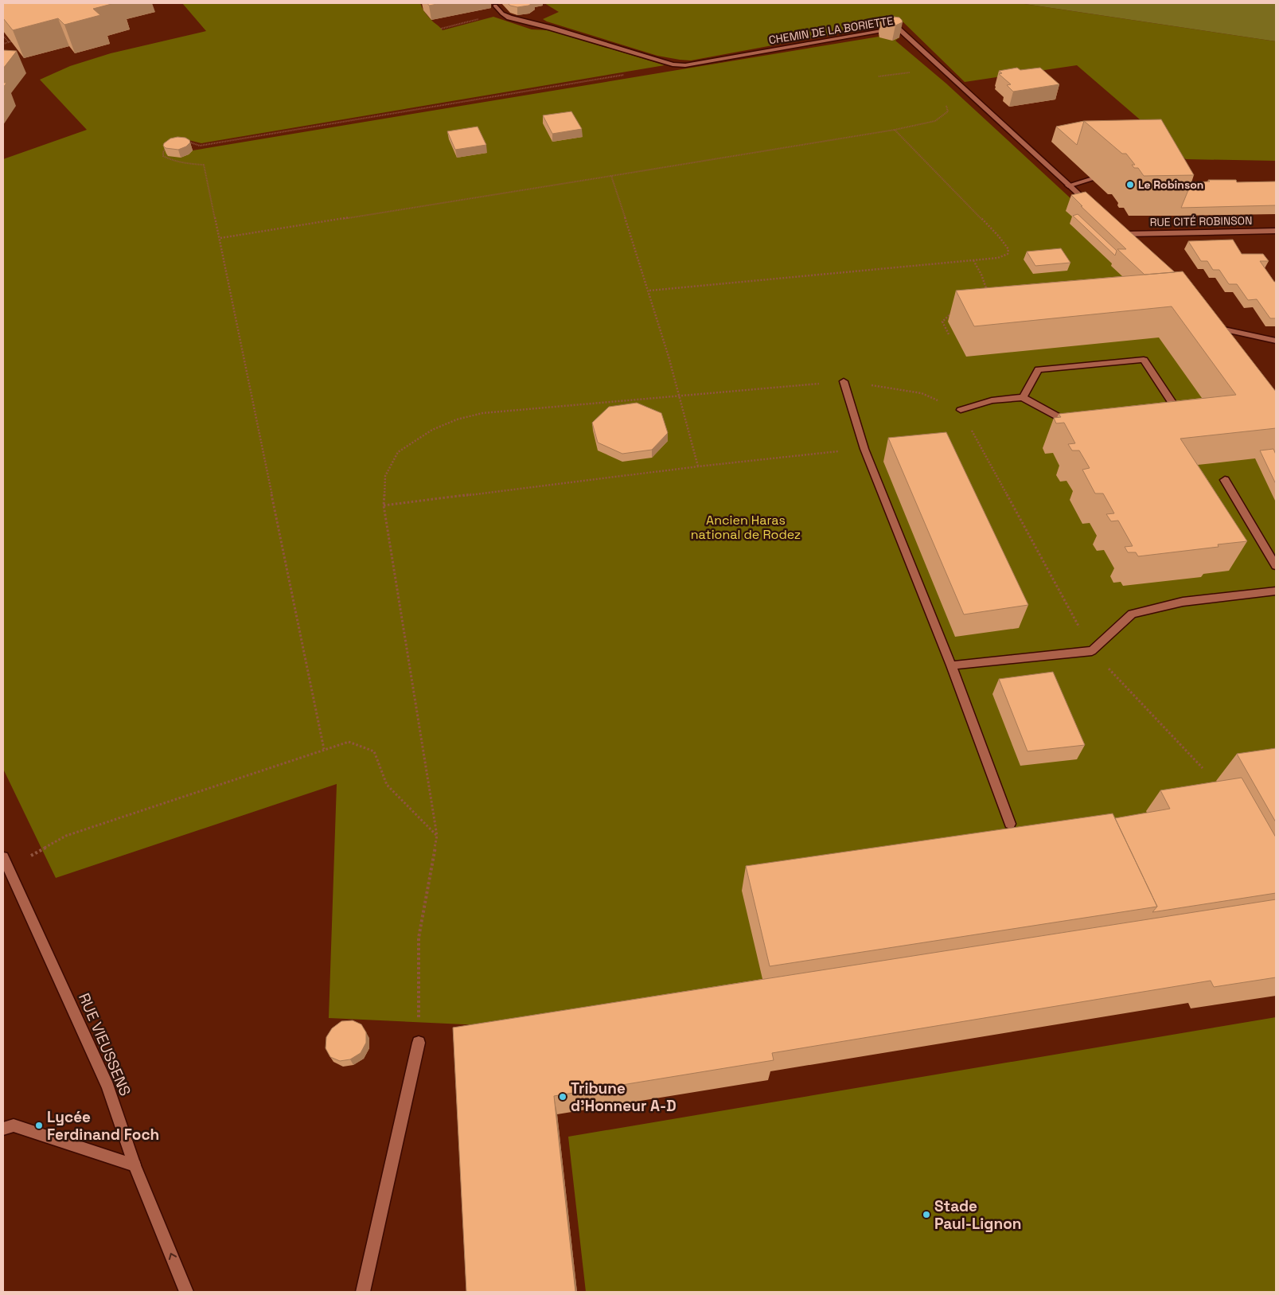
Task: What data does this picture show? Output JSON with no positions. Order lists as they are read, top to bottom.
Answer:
{
  "streets": {
    "street": ["CHEMIN DE LA BORIETTE", "RUE CITÉ ROBINSON", "RUE VIEUSSENS"]
  },
  "parks": ["Ancien Haras national de Rodez"],
  "places": [
    "Le Robinson",
    "Tribune d'Honneur A-D",
    "Lycée Ferdinand Foch",
    "Stade Paul-Lignon"
  ]
}
